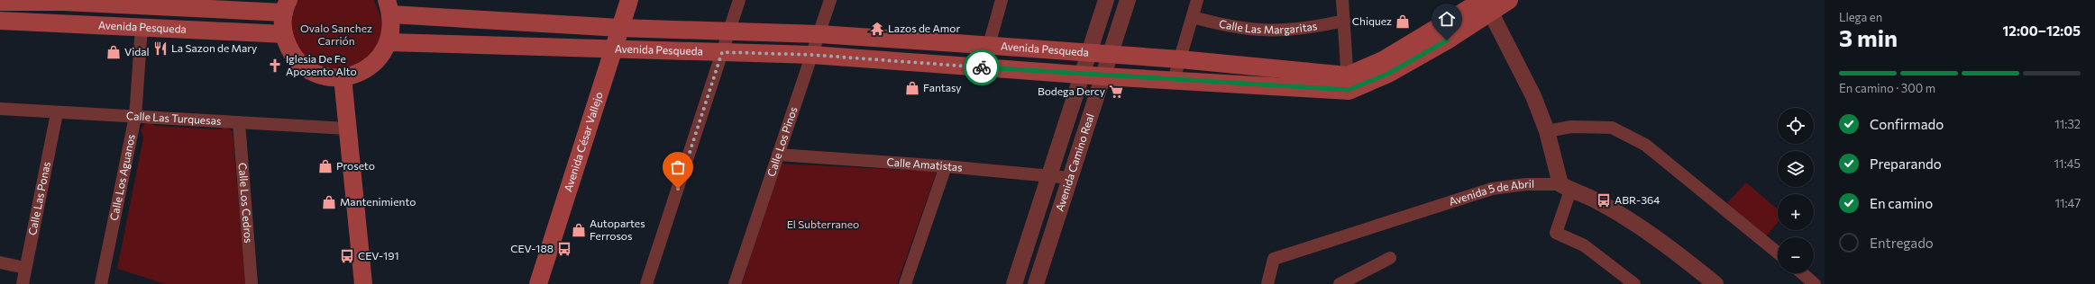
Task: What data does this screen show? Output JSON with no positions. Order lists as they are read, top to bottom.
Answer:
{
  "streets": {
    "main road": ["Avenida Pesqueda", "Avenida César Vallejo"],
    "street": [
      "Calle Las Margaritas",
      "Calle Las Turquesas",
      "Calle Los Pinos",
      "Avenida Camino Real",
      "Calle Amatistas",
      "Calle Los Aguanos",
      "Avenida 5 de Abril",
      "Calle Las Ponas",
      "Calle Los Cedros"
    ]
  },
  "crossings": [
    ["Avenida Pesqueda", "Avenida César Vallejo"],
    ["Avenida Pesqueda", "Calle Los Pinos"],
    ["Avenida Pesqueda", "Avenida Camino Real"],
    ["Avenida Pesqueda", "Calle Los Aguanos"],
    ["Calle Las Turquesas", "Calle Los Aguanos"],
    ["Calle Las Turquesas", "Calle Las Ponas"],
    ["Calle Las Turquesas", "Calle Los Cedros"],
    ["Calle Los Pinos", "Calle Amatistas"],
    ["Avenida Camino Real", "Calle Amatistas"]
  ],
  "parks": ["Ovalo Sanchez Carrión", "El Subterraneo"],
  "places": {
    "shop": [
      "Chiquez",
      "Vidal",
      "Fantasy",
      "Proseto",
      "Mantenimiento",
      "Autopartes Ferrosos"
    ],
    "temple": ["Lazos de Amor"],
    "restaurant": ["La Sazon de Mary"],
    "church": ["Iglesia De Fe Aposento Alto"],
    "supermarket": ["Bodega Dercy"],
    "bus stop": ["ABR-364", "CEV-188", "CEV-191"]
  },
  "page": {
    "heading": ["3 min", "Llega en", "12:00–12:05"],
    "bar": "En camino · 300 m",
    "list": [
      ["Confirmado", "11:32"],
      ["Preparando", "11:45"],
      ["En camino", "11:47"],
      "Entregado"
    ],
    "map_buttons": ["+", "−"]
  }
}
